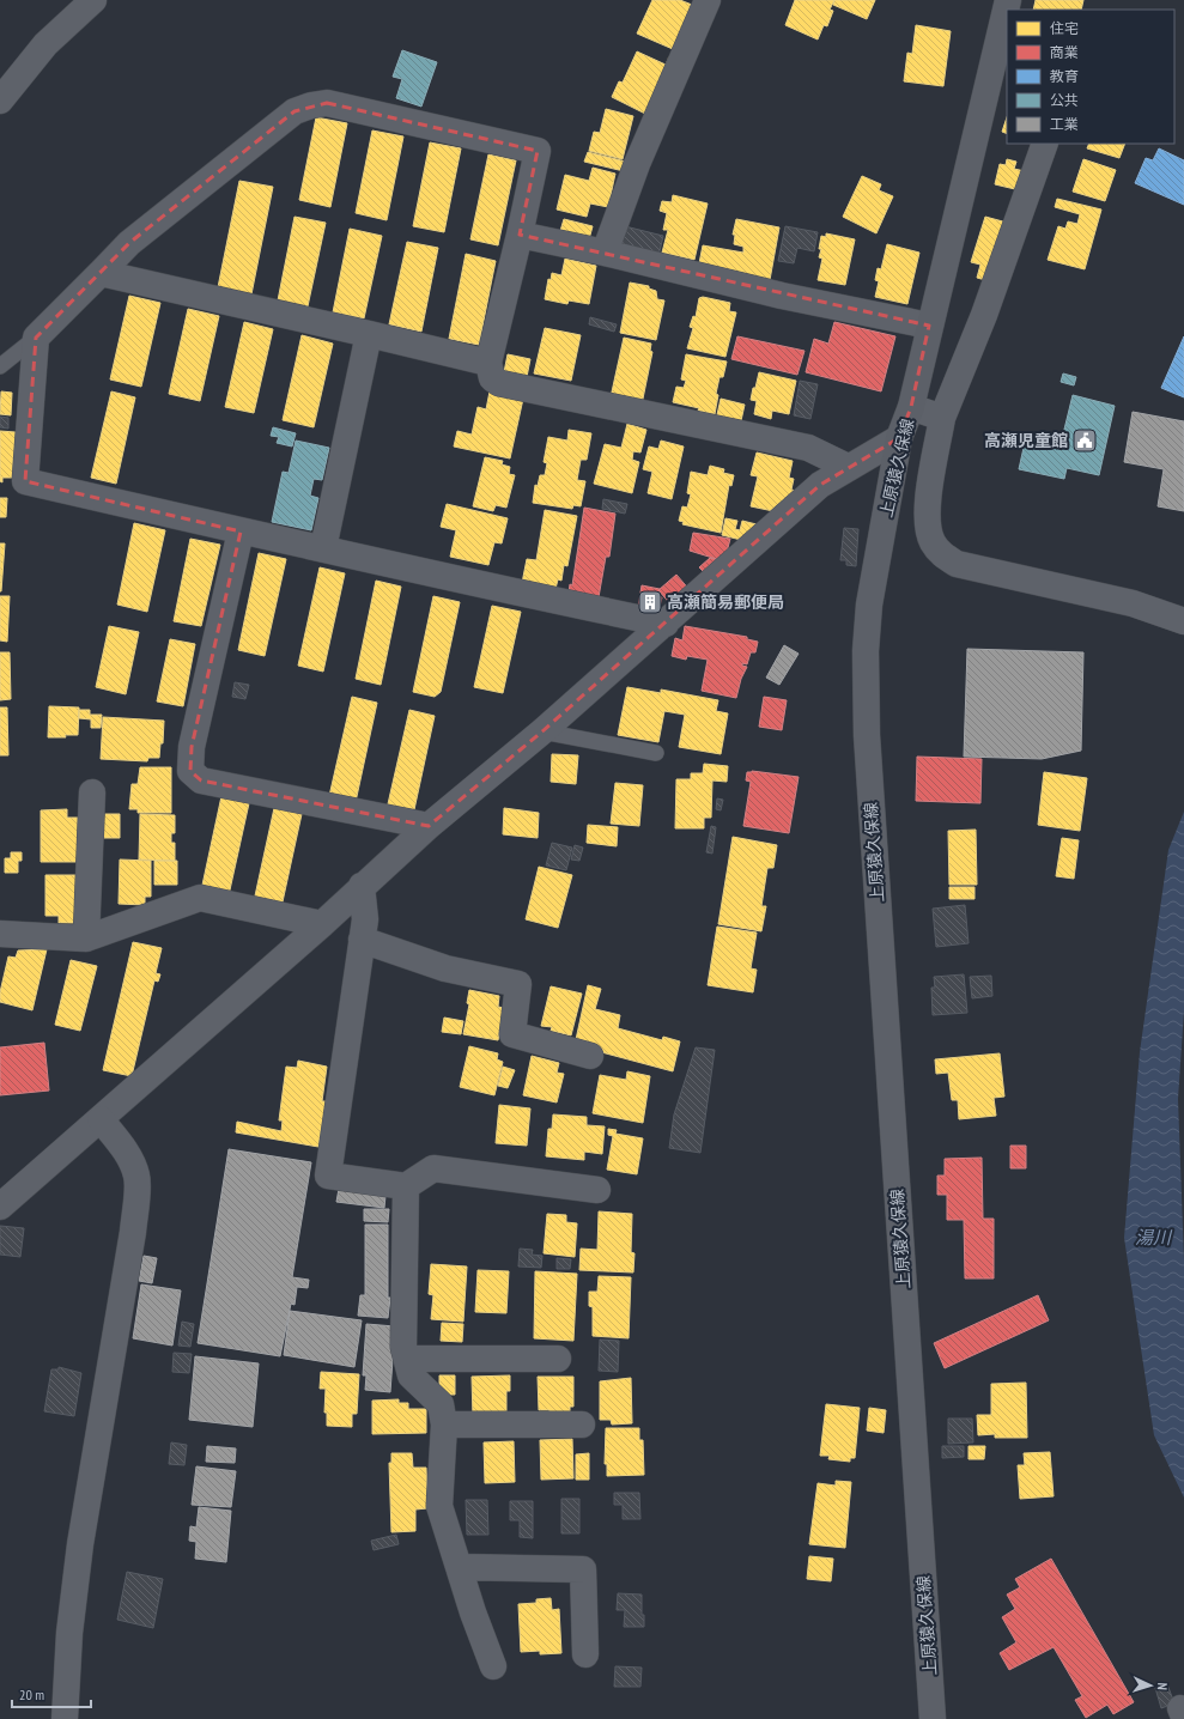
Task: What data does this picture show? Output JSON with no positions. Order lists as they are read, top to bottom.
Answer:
{
  "streets": {
    "main road": ["上原猿久保線"]
  },
  "water": ["湯川"],
  "places": {
    "public building": ["高瀬児童館"],
    "building": ["高瀬簡易郵便局"]
  },
  "legend": [
    "住宅",
    "商業",
    "教育",
    "公共",
    "工業"
  ],
  "scale_bar": "20 m",
  "north": "right"
}
